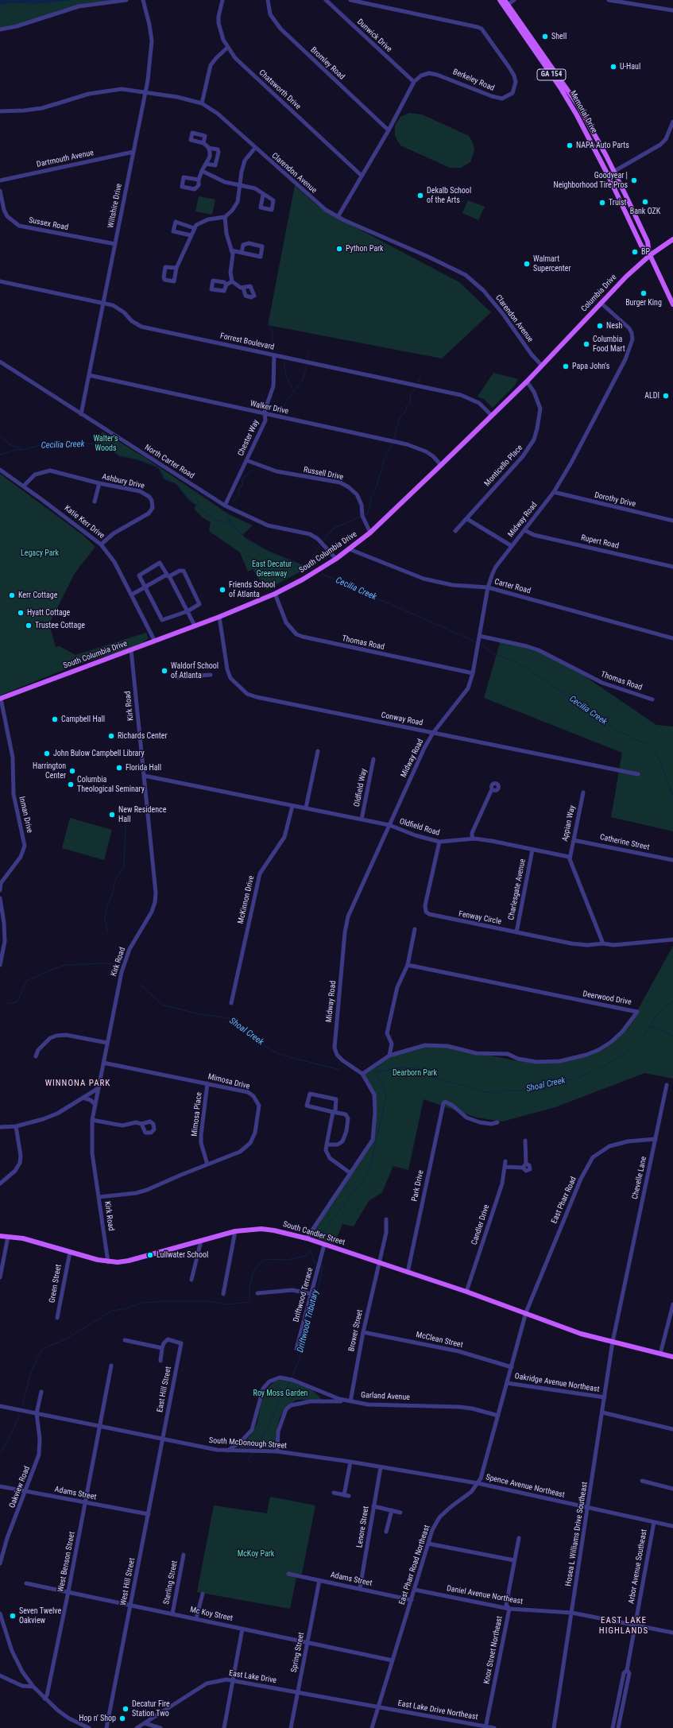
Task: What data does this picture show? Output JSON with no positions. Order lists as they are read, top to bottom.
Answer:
{
  "streets": {
    "main road": [
      "GA 154",
      "Memorial Drive",
      "Columbia Drive",
      "South Columbia Drive",
      "South Candler Street"
    ],
    "street": [
      "Dunwick Drive",
      "Bromley Road",
      "Berkeley Road",
      "Chatsworth Drive",
      "Dartmouth Avenue",
      "Clarendon Avenue",
      "Wiltshire Drive",
      "Sussex Road",
      "Forrest Boulevard",
      "Walker Drive",
      "Chester Way",
      "North Carter Road",
      "Monticello Place",
      "Russell Drive",
      "Ashbury Drive",
      "Dorothy Drive",
      "Midway Road",
      "Katie Kerr Drive",
      "Rupert Road",
      "Carter Road",
      "Thomas Road",
      "Kirk Road",
      "Conway Road",
      "Oldfield Way",
      "Inman Drive",
      "Appian Way",
      "Oldfield Road",
      "Catherine Street",
      "Charlesgate Avenue",
      "McKinnon Drive",
      "Fenway Circle",
      "Deerwood Drive",
      "Mimosa Drive",
      "Mimosa Place",
      "Chevelle Lane",
      "Park Drive",
      "East Pharr Road",
      "Candler Drive",
      "Green Street",
      "Driftwood Terrace",
      "Brower Street",
      "McClean Street",
      "Oakridge Avenue Northeast",
      "East Hill Street",
      "Garland Avenue",
      "South McDonough Street",
      "Spence Avenue Northeast",
      "Oakview Road",
      "Adams Street",
      "Lenore Street",
      "Hosea L Williams Drive Southeast",
      "West Benson Street",
      "East Pharr Road Northeast",
      "Arbor Avenue Southeast",
      "West Hill Street",
      "Sterling Street",
      "Daniel Avenue Northeast",
      "Mc Koy Street",
      "Knox Street Northeast",
      "Spring Street",
      "East Lake Drive",
      "East Lake Drive Northeast"
    ]
  },
  "crossings": [
    ["Dunwick Drive", "Berkeley Road"],
    ["Memorial Drive", "Columbia Drive"],
    ["Dartmouth Avenue", "Wiltshire Drive"],
    ["Clarendon Avenue", "Wiltshire Drive"],
    ["Clarendon Avenue", "Columbia Drive"],
    ["Clarendon Avenue", "South Columbia Drive"],
    ["Wiltshire Drive", "Sussex Road"],
    ["Wiltshire Drive", "Forrest Boulevard"],
    ["Wiltshire Drive", "Walker Drive"],
    ["Wiltshire Drive", "North Carter Road"],
    ["Columbia Drive", "Midway Road"],
    ["Columbia Drive", "South Columbia Drive"],
    ["Forrest Boulevard", "Chester Way"],
    ["Forrest Boulevard", "South Columbia Drive"],
    ["Walker Drive", "Chester Way"],
    ["Walker Drive", "South Columbia Drive"],
    ["Chester Way", "North Carter Road"],
    ["Chester Way", "Russell Drive"],
    ["North Carter Road", "South Columbia Drive"],
    ["Monticello Place", "South Columbia Drive"],
    ["Russell Drive", "South Columbia Drive"],
    ["Ashbury Drive", "Katie Kerr Drive"],
    ["Dorothy Drive", "Midway Road"],
    ["Midway Road", "Rupert Road"],
    ["Midway Road", "Carter Road"],
    ["Midway Road", "Thomas Road"],
    ["Midway Road", "Conway Road"],
    ["Midway Road", "Oldfield Road"],
    ["Midway Road", "Deerwood Drive"],
    ["Midway Road", "South Candler Street"],
    ["Katie Kerr Drive", "South Columbia Drive"],
    ["South Columbia Drive", "Carter Road"],
    ["South Columbia Drive", "Thomas Road"],
    ["South Columbia Drive", "Kirk Road"],
    ["South Columbia Drive", "Conway Road"],
    ["South Columbia Drive", "Inman Drive"],
    ["Kirk Road", "Oldfield Road"],
    ["Kirk Road", "Mimosa Drive"],
    ["Kirk Road", "South Candler Street"],
    ["Oldfield Way", "Oldfield Road"],
    ["Appian Way", "Oldfield Road"],
    ["Appian Way", "Catherine Street"],
    ["Oldfield Road", "Charlesgate Avenue"],
    ["Oldfield Road", "McKinnon Drive"],
    ["Oldfield Road", "Fenway Circle"],
    ["Charlesgate Avenue", "Fenway Circle"],
    ["Mimosa Drive", "Mimosa Place"],
    ["Chevelle Lane", "East Pharr Road"],
    ["Chevelle Lane", "South Candler Street"],
    ["Chevelle Lane", "Hosea L Williams Drive Southeast"],
    ["Park Drive", "South Candler Street"],
    ["East Pharr Road", "South Candler Street"],
    ["East Pharr Road", "East Pharr Road Northeast"],
    ["Candler Drive", "South Candler Street"],
    ["South Candler Street", "Green Street"],
    ["South Candler Street", "Driftwood Terrace"],
    ["South Candler Street", "Brower Street"],
    ["South Candler Street", "Hosea L Williams Drive Southeast"],
    ["South Candler Street", "East Pharr Road Northeast"],
    ["Brower Street", "McClean Street"],
    ["Brower Street", "Garland Avenue"],
    ["McClean Street", "East Pharr Road Northeast"],
    ["Oakridge Avenue Northeast", "Hosea L Williams Drive Southeast"],
    ["Oakridge Avenue Northeast", "East Pharr Road Northeast"],
    ["East Hill Street", "South McDonough Street"],
    ["East Hill Street", "West Hill Street"],
    ["Garland Avenue", "South McDonough Street"],
    ["Garland Avenue", "East Pharr Road Northeast"],
    ["South McDonough Street", "Spence Avenue Northeast"],
    ["South McDonough Street", "Oakview Road"],
    ["South McDonough Street", "Lenore Street"],
    ["South McDonough Street", "West Benson Street"],
    ["South McDonough Street", "East Pharr Road Northeast"],
    ["South McDonough Street", "West Hill Street"],
    ["Spence Avenue Northeast", "Hosea L Williams Drive Southeast"],
    ["Spence Avenue Northeast", "East Pharr Road Northeast"],
    ["Spence Avenue Northeast", "Arbor Avenue Southeast"],
    ["Oakview Road", "Adams Street"],
    ["Adams Street", "Lenore Street"],
    ["Adams Street", "West Benson Street"],
    ["Adams Street", "East Pharr Road Northeast"],
    ["Adams Street", "West Hill Street"],
    ["Adams Street", "Spring Street"],
    ["Hosea L Williams Drive Southeast", "Daniel Avenue Northeast"],
    ["West Benson Street", "Mc Koy Street"],
    ["East Pharr Road Northeast", "Daniel Avenue Northeast"],
    ["East Pharr Road Northeast", "Mc Koy Street"],
    ["East Pharr Road Northeast", "East Lake Drive"],
    ["East Pharr Road Northeast", "East Lake Drive Northeast"],
    ["Arbor Avenue Southeast", "Daniel Avenue Northeast"],
    ["West Hill Street", "Mc Koy Street"],
    ["Sterling Street", "Mc Koy Street"],
    ["Daniel Avenue Northeast", "Knox Street Northeast"],
    ["Mc Koy Street", "Spring Street"],
    ["Knox Street Northeast", "East Lake Drive Northeast"],
    ["Spring Street", "East Lake Drive"],
    ["East Lake Drive", "East Lake Drive Northeast"]
  ],
  "districts": ["WINNONA PARK", "EAST LAKE HIGHLANDS"],
  "water": ["Cecilia Creek", "Shoal Creek", "Driftwood Tributary"],
  "parks": [
    "Walter's Woods",
    "Legacy Park",
    "East Decatur Greenway",
    "Dearborn Park",
    "Roy Moss Garden",
    "McKoy Park"
  ],
  "places": [
    "Shell",
    "U-Haul",
    "NAPA Auto Parts",
    "Goodyear | Neighborhood Tire Pros",
    "Dekalb School of the Arts",
    "Bank OZK",
    "Truist",
    "Python Park",
    "BP",
    "Walmart Supercenter",
    "Burger King",
    "Nesh",
    "Columbia Food Mart",
    "Papa John's",
    "ALDI",
    "Friends School of Atlanta",
    "Kerr Cottage",
    "Hyatt Cottage",
    "Trustee Cottage",
    "Waldorf School of Atlanta",
    "Campbell Hall",
    "Richards Center",
    "John Bulow Campbell Library",
    "Florida Hall",
    "Harrington Center",
    "Columbia Theological Seminary",
    "New Residence Hall",
    "Lullwater School",
    "Seven Twelve Oakview",
    "Decatur Fire Station Two",
    "Hop n' Shop"
  ]
}
